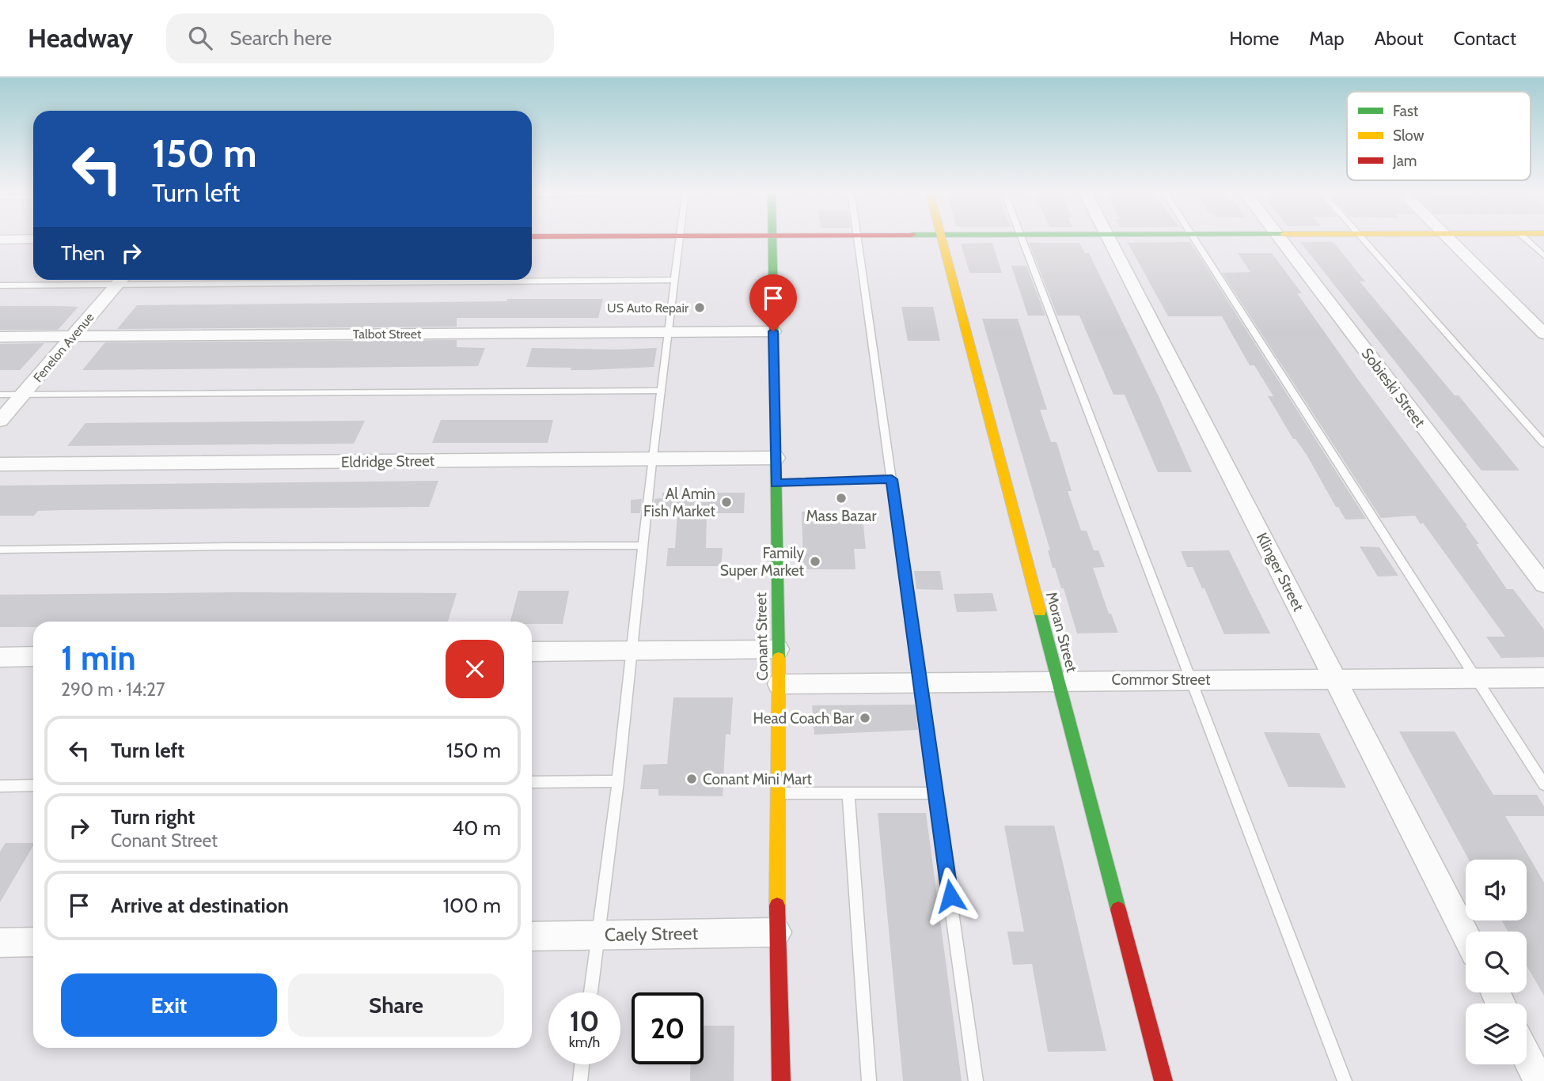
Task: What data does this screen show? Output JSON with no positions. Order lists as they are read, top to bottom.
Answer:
{
  "streets": {
    "street": [
      "Talbot Street",
      "Fenelon Avenue",
      "Sobieski Street",
      "Eldridge Street",
      "Klinger Street",
      "Moran Street",
      "Conant Street",
      "Commor Street",
      "Caely Street"
    ]
  },
  "crossings": [
    ["Talbot Street", "Fenelon Avenue"],
    ["Talbot Street", "Conant Street"],
    ["Eldridge Street", "Conant Street"],
    ["Klinger Street", "Commor Street"],
    ["Moran Street", "Commor Street"],
    ["Conant Street", "Commor Street"],
    ["Conant Street", "Caely Street"]
  ],
  "places": [
    "US Auto Repair",
    "Mass Bazar",
    "Al Amin Fish Market",
    "Family Super Market",
    "Head Coach Bar",
    "Conant Mini Mart"
  ],
  "legend": ["Fast", "Slow", "Jam"],
  "page": {
    "header": "Headway",
    "search": "Search here",
    "nav": [
      "Home",
      "Map",
      "About",
      "Contact"
    ],
    "turn": ["150 m", "Turn left"],
    "then": "Then",
    "heading": ["1 min", "290 m · 14:27"],
    "list": [
      {
        "name": "Turn left",
        "value": "150 m"
      },
      {
        "name": "Turn right",
        "note": "Conant Street",
        "value": "40 m"
      },
      {
        "name": "Arrive at destination",
        "value": "100 m"
      }
    ],
    "buttons": ["Exit", "Share"],
    "speed": "10 km/h",
    "limit": "20"
  }
}
